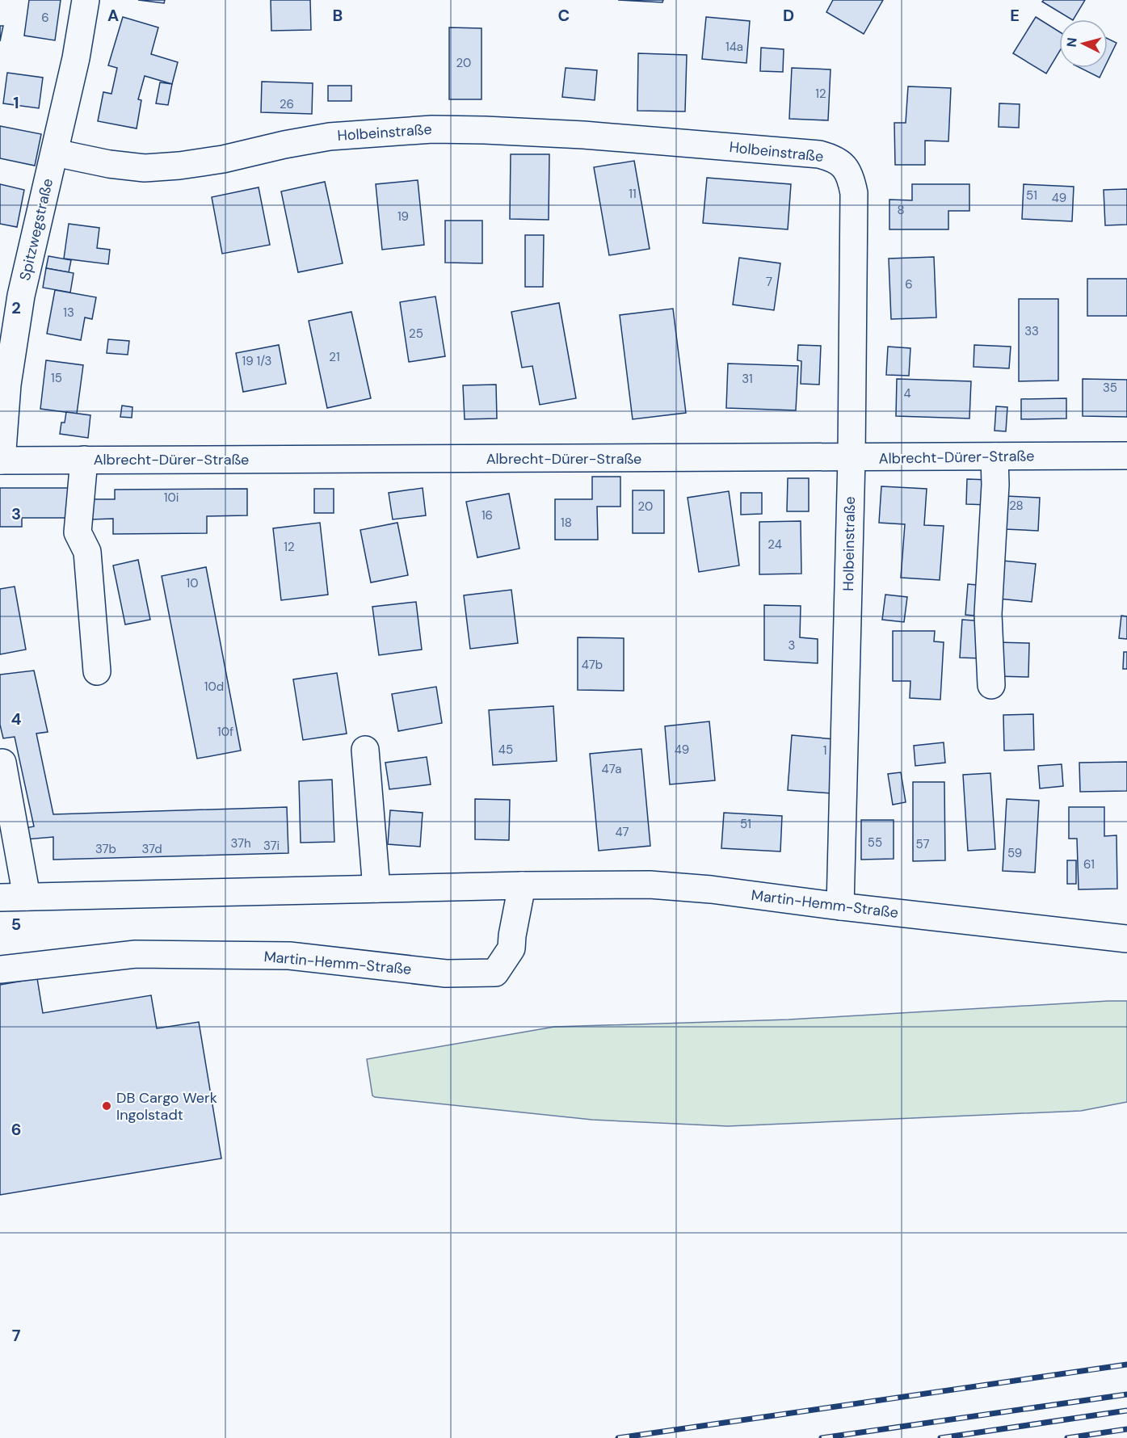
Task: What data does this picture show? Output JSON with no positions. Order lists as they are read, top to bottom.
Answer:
{
  "streets": {
    "street": [
      "Holbeinstraße",
      "Spitzwegstraße",
      "Albrecht-Dürer-Straße",
      "Martin-Hemm-Straße"
    ]
  },
  "crossings": [
    ["Holbeinstraße", "Spitzwegstraße"],
    ["Holbeinstraße", "Albrecht-Dürer-Straße"],
    ["Holbeinstraße", "Martin-Hemm-Straße"],
    ["Spitzwegstraße", "Albrecht-Dürer-Straße"]
  ],
  "places": ["DB Cargo Werk Ingolstadt"],
  "house_numbers": [
    "6",
    "14a",
    "20",
    "12",
    "26",
    "11",
    "51",
    "49",
    "8",
    "19",
    "7",
    "6",
    "13",
    "33",
    "25",
    "21",
    "19 1/3",
    "15",
    "31",
    "35",
    "4",
    "10i",
    "28",
    "20",
    "16",
    "18",
    "24",
    "12",
    "10",
    "3",
    "47b",
    "10d",
    "10f",
    "45",
    "49",
    "1",
    "47a",
    "51",
    "47",
    "55",
    "37h",
    "57",
    "37i",
    "37b",
    "37d",
    "59",
    "61"
  ],
  "north": "left",
  "grid": {
    "columns": [
      "A",
      "B",
      "C",
      "D",
      "E"
    ],
    "rows": [
      "1",
      "2",
      "3",
      "4",
      "5",
      "6",
      "7"
    ]
  }
}
